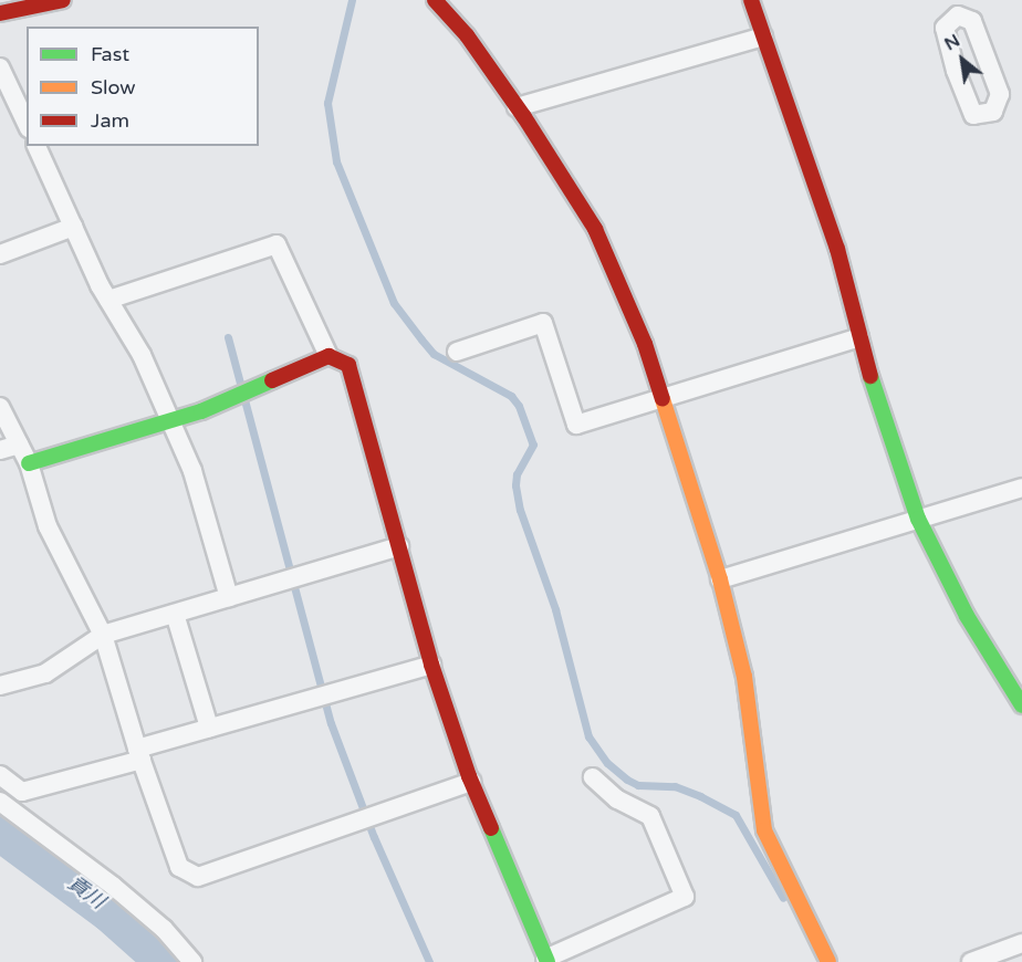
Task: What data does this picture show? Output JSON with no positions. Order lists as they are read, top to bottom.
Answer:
{
  "water": ["貢川"],
  "legend": ["Fast", "Slow", "Jam"],
  "north": "top left"
}
